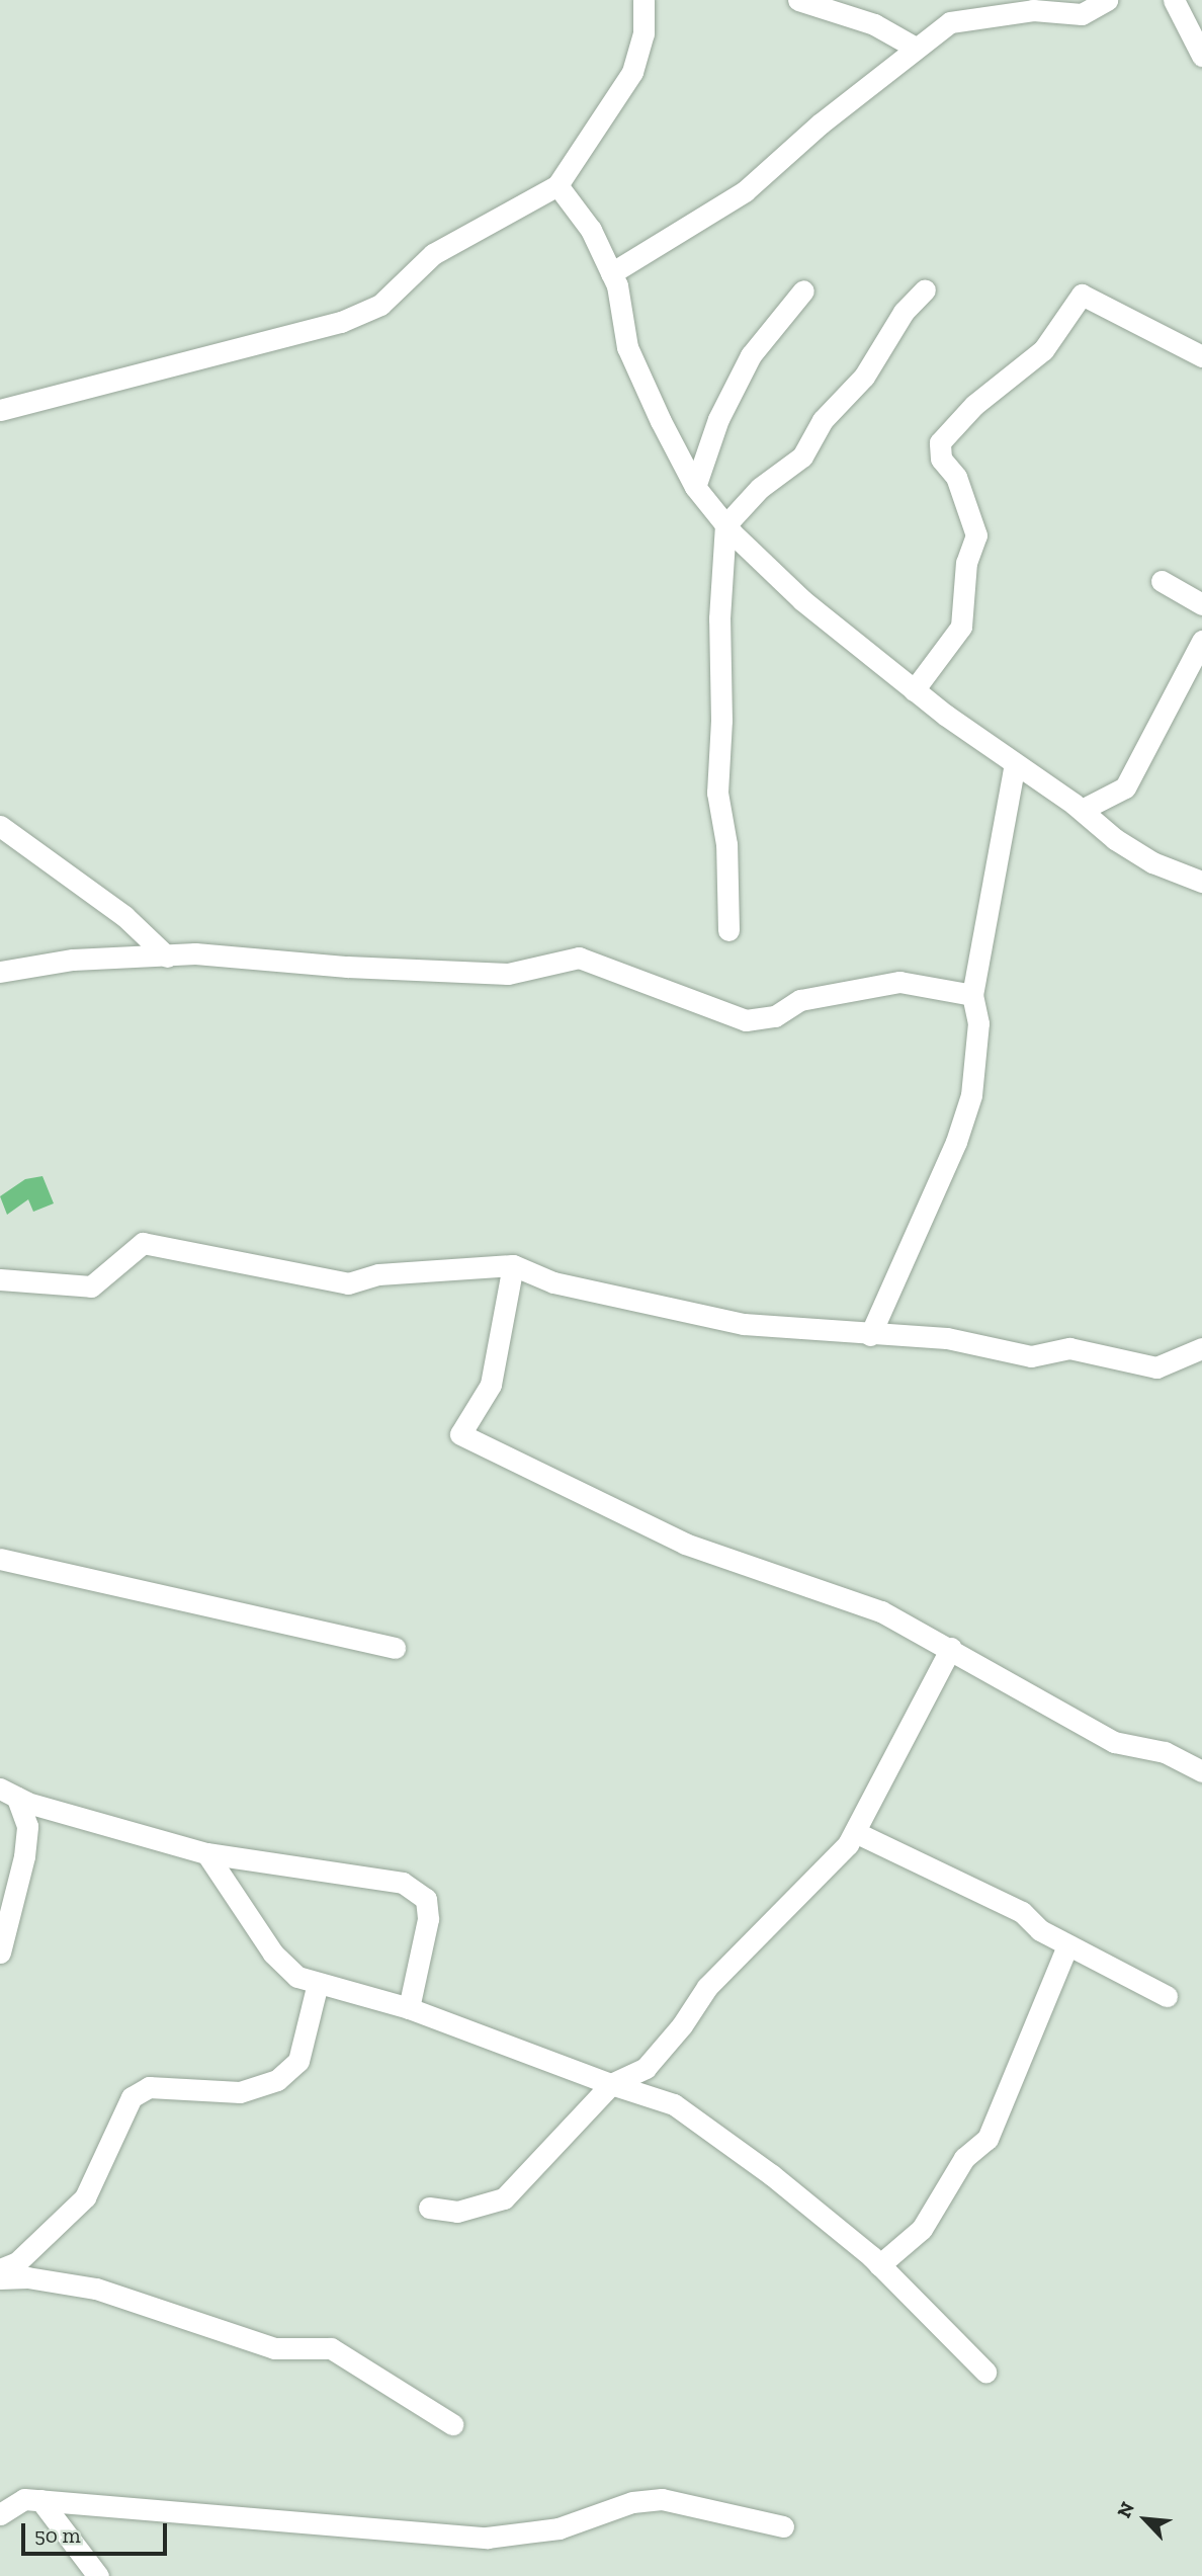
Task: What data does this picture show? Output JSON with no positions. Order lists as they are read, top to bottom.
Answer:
{
  "scale_bar": "50 m",
  "north": "top left"
}
